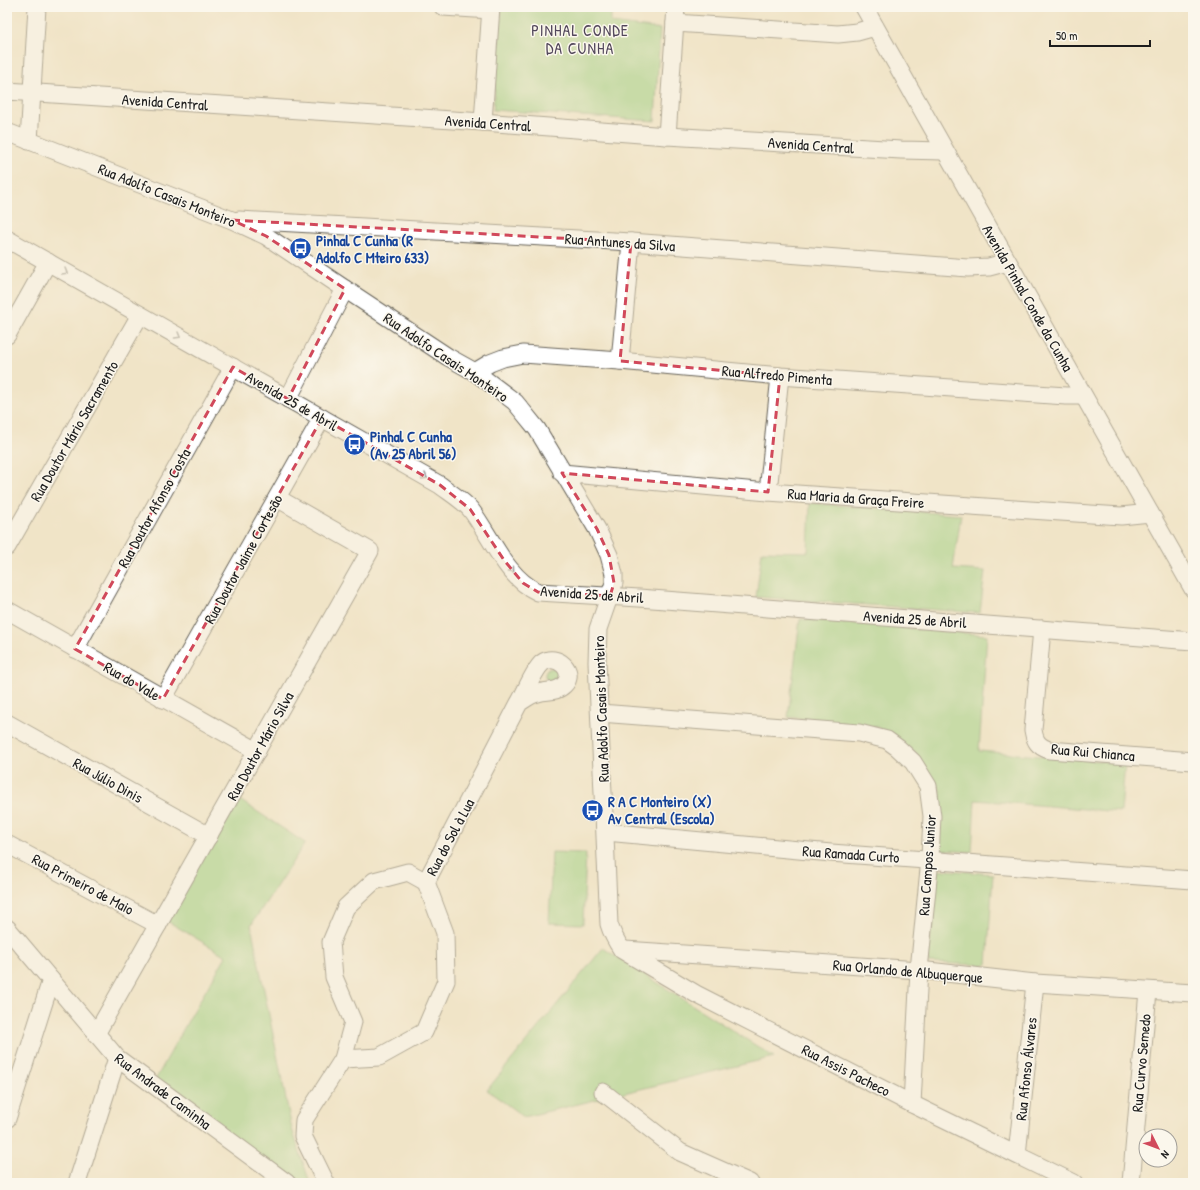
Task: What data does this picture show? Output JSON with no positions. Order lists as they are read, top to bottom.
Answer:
{
  "streets": {
    "street": [
      "Avenida Central",
      "Rua Adolfo Casais Monteiro",
      "Rua Antunes da Silva",
      "Avenida Pinhal Conde da Cunha",
      "Rua Alfredo Pimenta",
      "Avenida 25 de Abril",
      "Rua Doutor Mário Sacramento",
      "Rua Maria da Graça Freire",
      "Rua Doutor Afonso Costa",
      "Rua Doutor Jaime Cortesão",
      "Rua do Vale",
      "Rua Doutor Mário Silva",
      "Rua Rui Chianca",
      "Rua Júlio Dinis",
      "Rua do Sol à Lua",
      "Rua Ramada Curto",
      "Rua Campos Junior",
      "Rua Primeiro de Maio",
      "Rua Orlando de Albuquerque",
      "Rua Curvo Semedo",
      "Rua Afonso Álvares",
      "Rua Assis Pacheco",
      "Rua Andrade Caminha"
    ]
  },
  "crossings": [
    ["Avenida Central", "Avenida Pinhal Conde da Cunha"],
    ["Rua Adolfo Casais Monteiro", "Rua Antunes da Silva"],
    ["Rua Adolfo Casais Monteiro", "Rua Alfredo Pimenta"],
    ["Rua Adolfo Casais Monteiro", "Avenida 25 de Abril"],
    ["Rua Adolfo Casais Monteiro", "Rua Maria da Graça Freire"],
    ["Rua Adolfo Casais Monteiro", "Rua Ramada Curto"],
    ["Rua Adolfo Casais Monteiro", "Rua Campos Junior"],
    ["Rua Adolfo Casais Monteiro", "Rua Orlando de Albuquerque"],
    ["Rua Adolfo Casais Monteiro", "Rua Assis Pacheco"],
    ["Rua Antunes da Silva", "Avenida Pinhal Conde da Cunha"],
    ["Avenida Pinhal Conde da Cunha", "Rua Alfredo Pimenta"],
    ["Avenida Pinhal Conde da Cunha", "Rua Maria da Graça Freire"],
    ["Avenida 25 de Abril", "Rua Doutor Mário Sacramento"],
    ["Avenida 25 de Abril", "Rua Doutor Afonso Costa"],
    ["Avenida 25 de Abril", "Rua Doutor Jaime Cortesão"],
    ["Avenida 25 de Abril", "Rua Rui Chianca"],
    ["Rua Doutor Afonso Costa", "Rua do Vale"],
    ["Rua Doutor Jaime Cortesão", "Rua do Vale"],
    ["Rua Doutor Jaime Cortesão", "Rua Doutor Mário Silva"],
    ["Rua do Vale", "Rua Doutor Mário Silva"],
    ["Rua Doutor Mário Silva", "Rua Júlio Dinis"],
    ["Rua Doutor Mário Silva", "Rua Primeiro de Maio"],
    ["Rua Doutor Mário Silva", "Rua Andrade Caminha"],
    ["Rua Ramada Curto", "Rua Campos Junior"],
    ["Rua Campos Junior", "Rua Orlando de Albuquerque"],
    ["Rua Campos Junior", "Rua Assis Pacheco"],
    ["Rua Orlando de Albuquerque", "Rua Curvo Semedo"],
    ["Rua Orlando de Albuquerque", "Rua Afonso Álvares"],
    ["Rua Orlando de Albuquerque", "Rua Assis Pacheco"],
    ["Rua Afonso Álvares", "Rua Assis Pacheco"]
  ],
  "one_way": ["Avenida 25 de Abril"],
  "districts": ["PINHAL CONDE DA CUNHA"],
  "places": {
    "bus stop": ["Pinhal C Cunha (R Adolfo C Mteiro 633)", "Pinhal C Cunha (Av 25 Abril 56)", "R A C Monteiro (X) Av Central (Escola)"]
  },
  "scale_bar": "50 m",
  "north": "bottom right"
}
